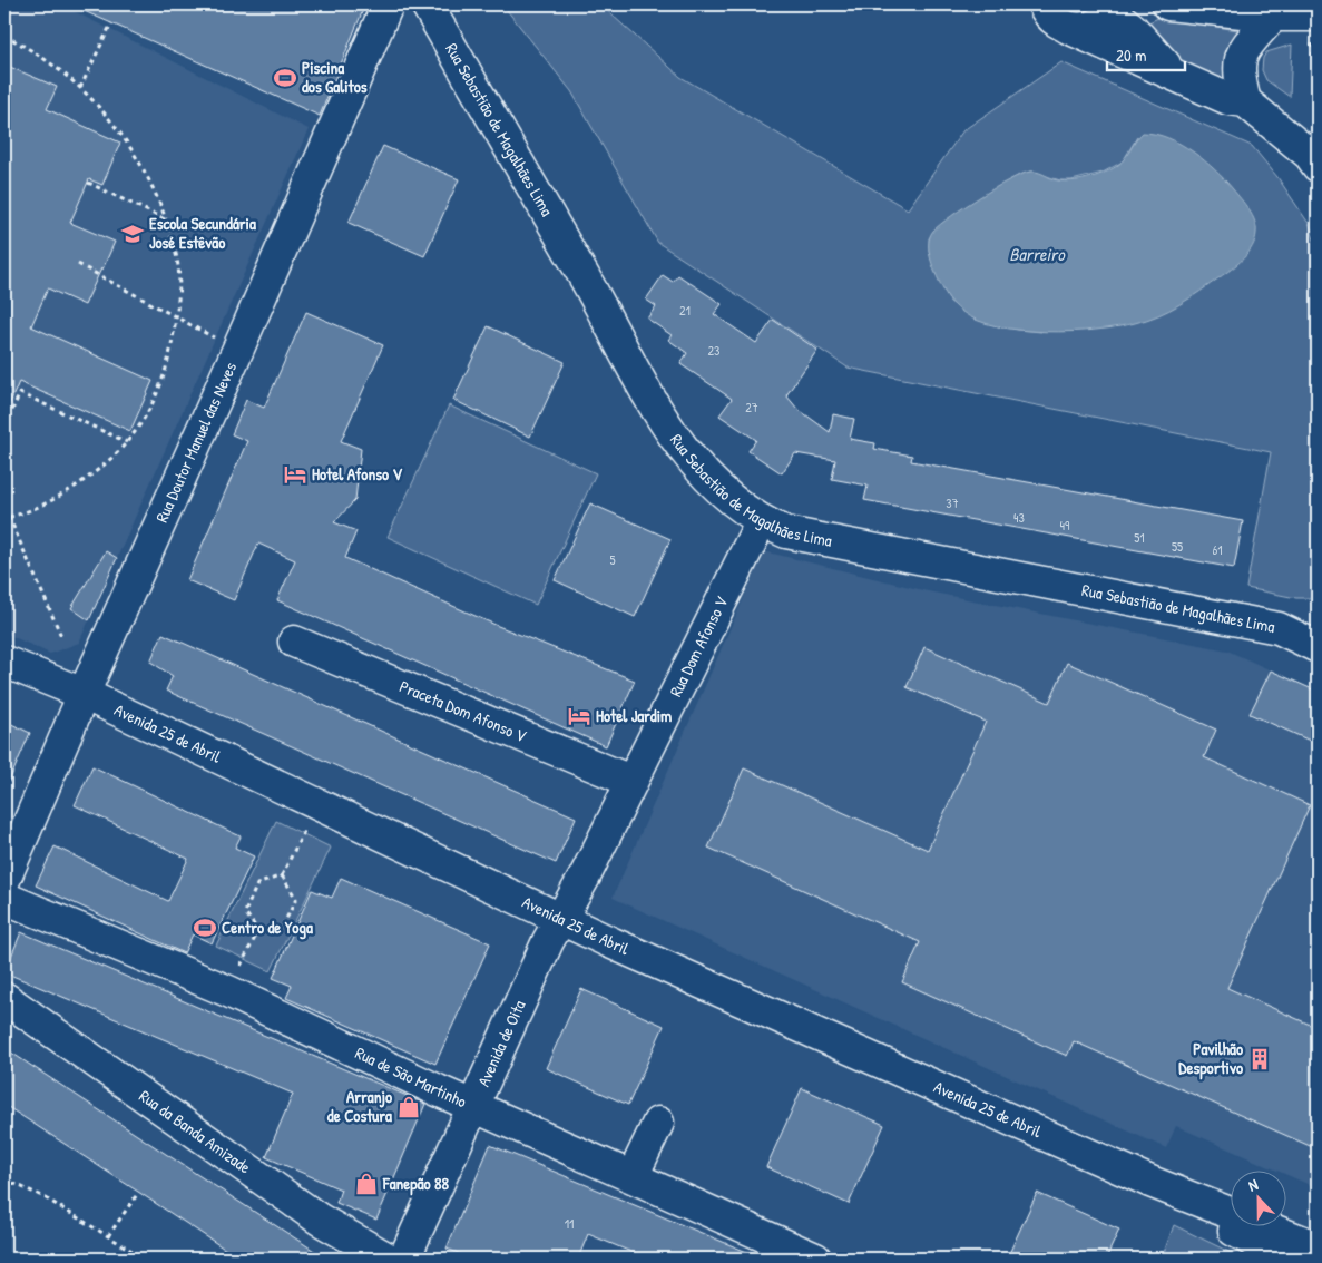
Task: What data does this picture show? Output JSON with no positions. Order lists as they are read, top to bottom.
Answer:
{
  "streets": {
    "street": [
      "Rua Sebastião de Magalhães Lima",
      "Rua Doutor Manuel das Neves",
      "Rua Dom Afonso V",
      "Praceta Dom Afonso V",
      "Avenida 25 de Abril",
      "Avenida de Oita",
      "Rua de São Martinho",
      "Rua da Banda Amizade"
    ]
  },
  "crossings": [
    ["Rua Sebastião de Magalhães Lima", "Rua Dom Afonso V"],
    ["Rua Doutor Manuel das Neves", "Avenida 25 de Abril"],
    ["Rua Dom Afonso V", "Praceta Dom Afonso V"],
    ["Rua Dom Afonso V", "Avenida 25 de Abril"],
    ["Rua Dom Afonso V", "Avenida de Oita"],
    ["Avenida 25 de Abril", "Avenida de Oita"],
    ["Avenida de Oita", "Rua de São Martinho"]
  ],
  "water": ["Barreiro"],
  "places": {
    "sports": ["Piscina dos Galitos", "Centro de Yoga"],
    "school or university": ["Escola Secundária José Estêvão"],
    "hotel": ["Hotel Afonso V", "Hotel Jardim"],
    "building": ["Pavilhão Desportivo"],
    "shop": ["Arranjo de Costura", "Fanepão 88"]
  },
  "house_numbers": [
    "21",
    "23",
    "27",
    "37",
    "43",
    "49",
    "51",
    "55",
    "61",
    "5",
    "11"
  ],
  "scale_bar": "20 m",
  "north": "top"
}
